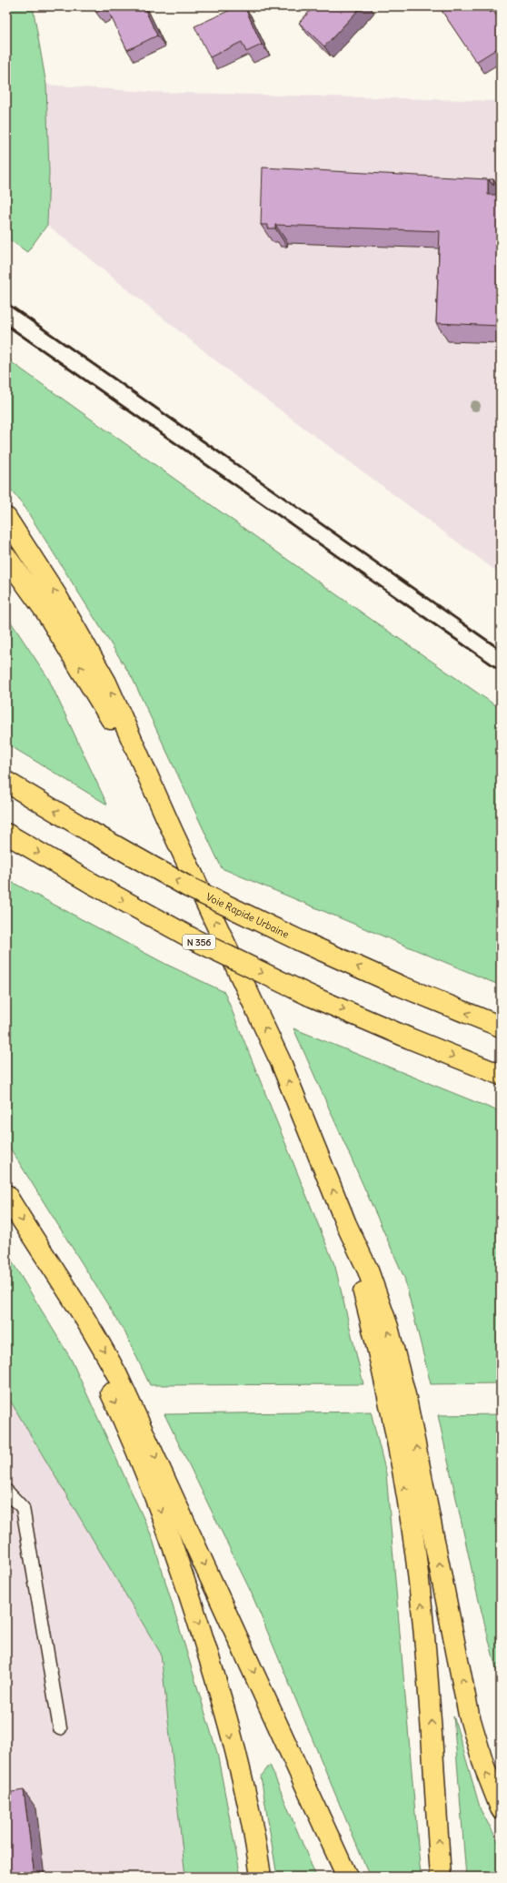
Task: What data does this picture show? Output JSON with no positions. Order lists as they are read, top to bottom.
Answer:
{
  "streets": {
    "highway": ["Voie Rapide Urbaine", "N 356"]
  }
}
